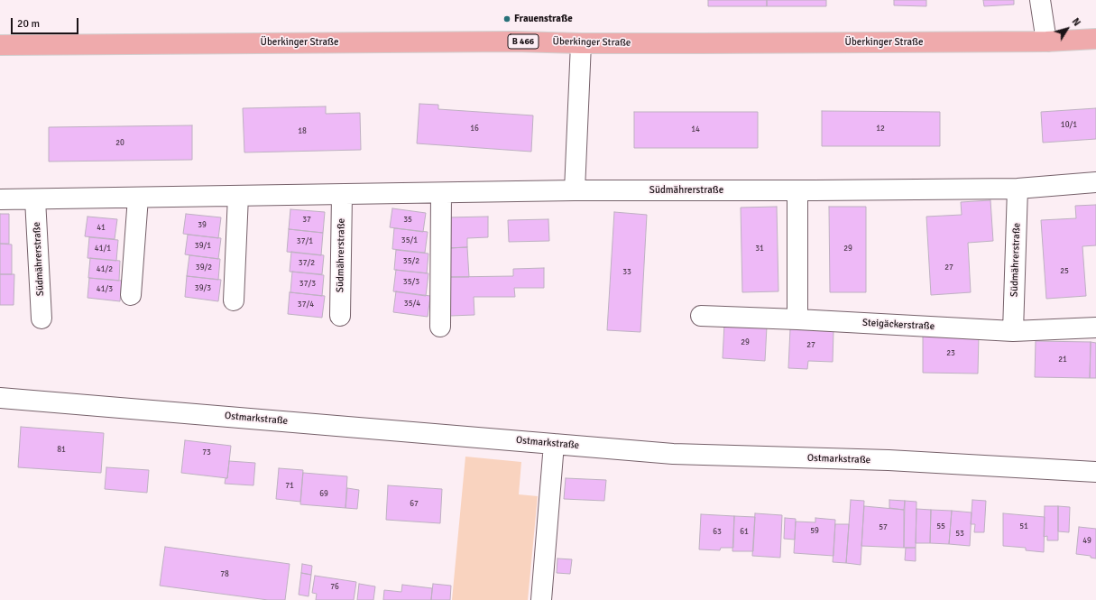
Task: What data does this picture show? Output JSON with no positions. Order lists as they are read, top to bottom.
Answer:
{
  "streets": {
    "main road": ["B 466", "Überkinger Straße"],
    "street": ["Südmährerstraße", "Steigäckerstraße", "Ostmarkstraße"]
  },
  "crossings": [
    ["Südmährerstraße", "Steigäckerstraße"]
  ],
  "places": ["Frauenstraße"],
  "house_numbers": [
    "10/1",
    "16",
    "12",
    "14",
    "18",
    "20",
    "37",
    "35",
    "39",
    "41",
    "35/1",
    "37/1",
    "39/1",
    "41/1",
    "31",
    "29",
    "35/2",
    "37/2",
    "39/2",
    "27",
    "41/2",
    "25",
    "33",
    "35/3",
    "37/3",
    "39/3",
    "41/3",
    "35/4",
    "37/4",
    "29",
    "27",
    "23",
    "21",
    "81",
    "73",
    "71",
    "69",
    "67",
    "55",
    "51",
    "57",
    "59",
    "63",
    "61",
    "53",
    "49",
    "78",
    "76"
  ],
  "scale_bar": "20 m",
  "north": "top right"
}
